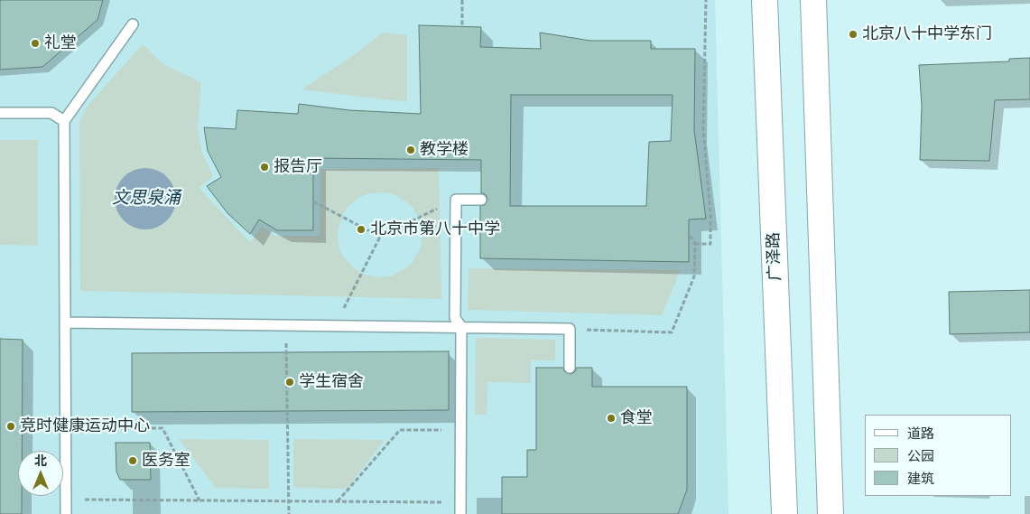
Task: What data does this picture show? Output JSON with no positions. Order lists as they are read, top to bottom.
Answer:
{
  "streets": {
    "main road": ["广泽路"]
  },
  "water": ["文思泉涌"],
  "places": [
    "北京八十中学东门",
    "礼堂",
    "教学楼",
    "报告厅",
    "北京市第八十中学",
    "学生宿舍",
    "食堂",
    "竞时健康运动中心",
    "医务室"
  ],
  "legend": ["道路", "公园", "建筑"],
  "north": "top"
}
